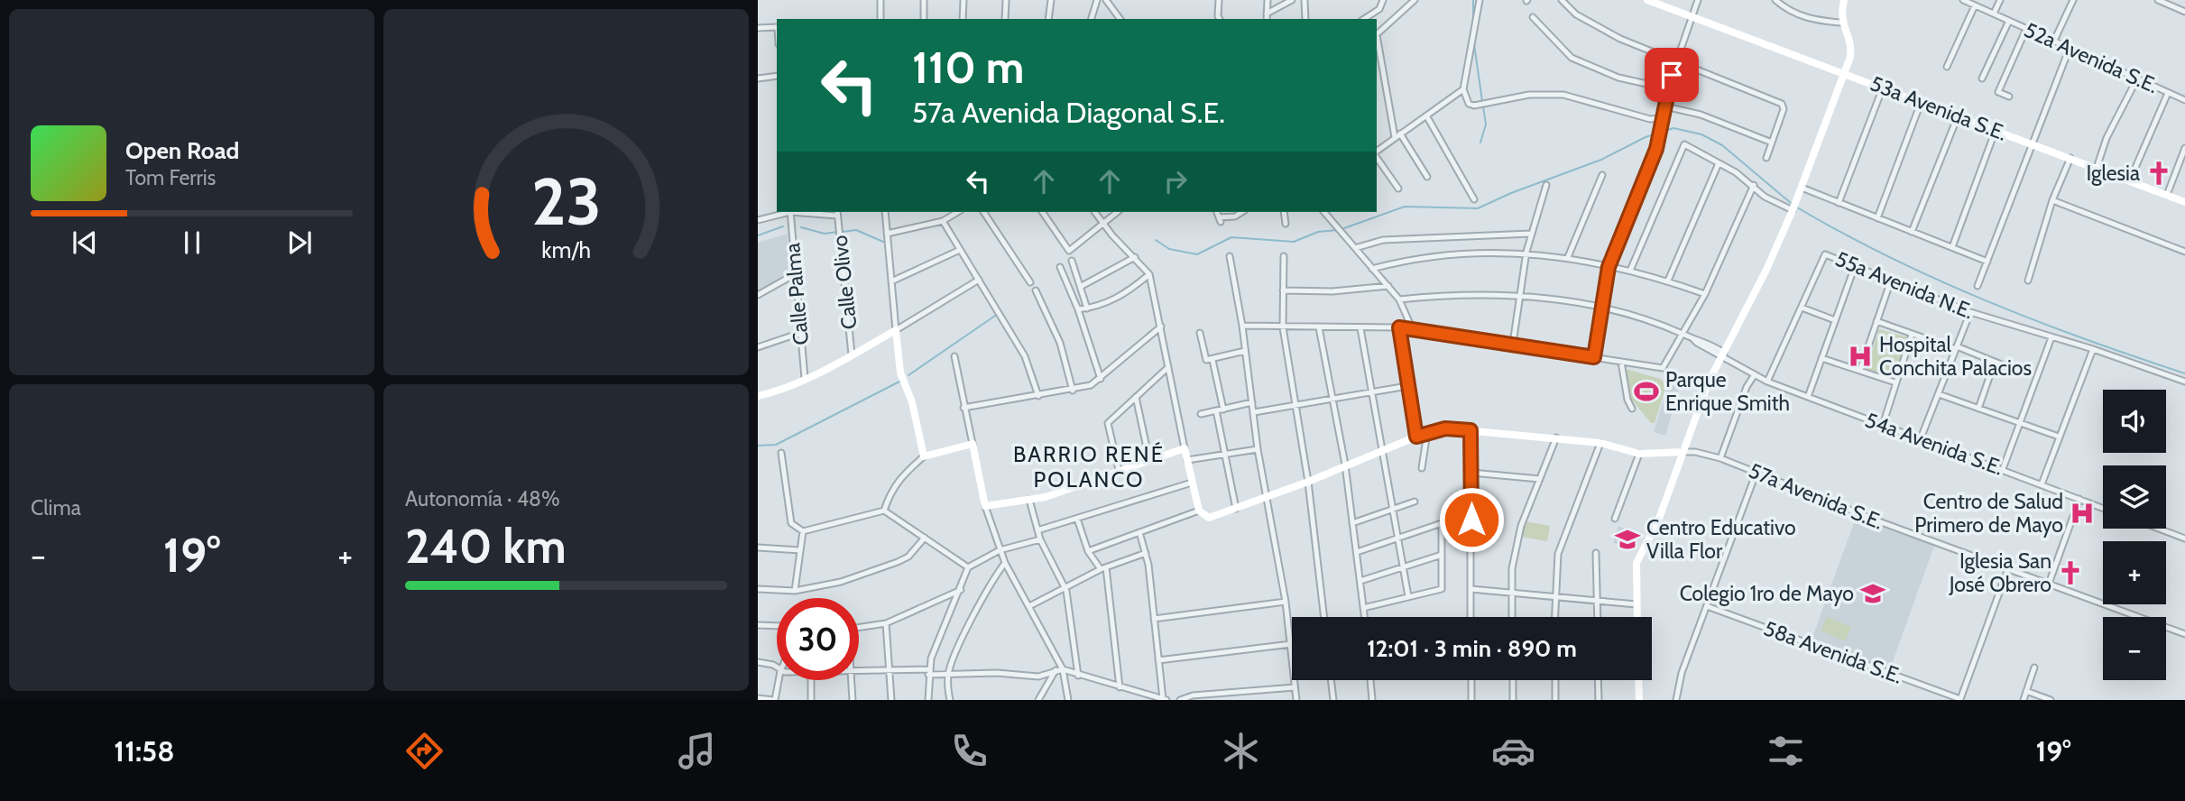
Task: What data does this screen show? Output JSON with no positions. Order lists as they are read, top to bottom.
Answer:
{
  "streets": {
    "street": [
      "52a Avenida S.E.",
      "53a Avenida S.E.",
      "Calle Olivo",
      "55a Avenida N.E.",
      "Calle Palma",
      "54a Avenida S.E.",
      "57a Avenida S.E.",
      "58a Avenida S.E."
    ]
  },
  "districts": ["BARRIO RENÉ POLANCO"],
  "places": {
    "church": ["Iglesia", "Iglesia San José Obrero"],
    "hospital": ["Hospital Conchita Palacios", "Centro de Salud Primero de Mayo"],
    "sports": ["Parque Enrique Smith"],
    "school or university": ["Centro Educativo Villa Flor", "Colegio 1ro de Mayo"]
  },
  "page": {
    "turn": ["110 m", "57a Avenida Diagonal S.E."],
    "song": ["Open Road", "Tom Ferris"],
    "tile": [
      "Clima",
      ["Autonomía · 48%", "240 km"]
    ],
    "map_buttons": ["+", "−"],
    "heat": ["−", "19°", "+"],
    "limit": "30",
    "trip": "12:01 · 3 min · 890 m",
    "tabs": ["11:58", "19°"],
    "gauge": ["23", "km/h"]
  }
}
